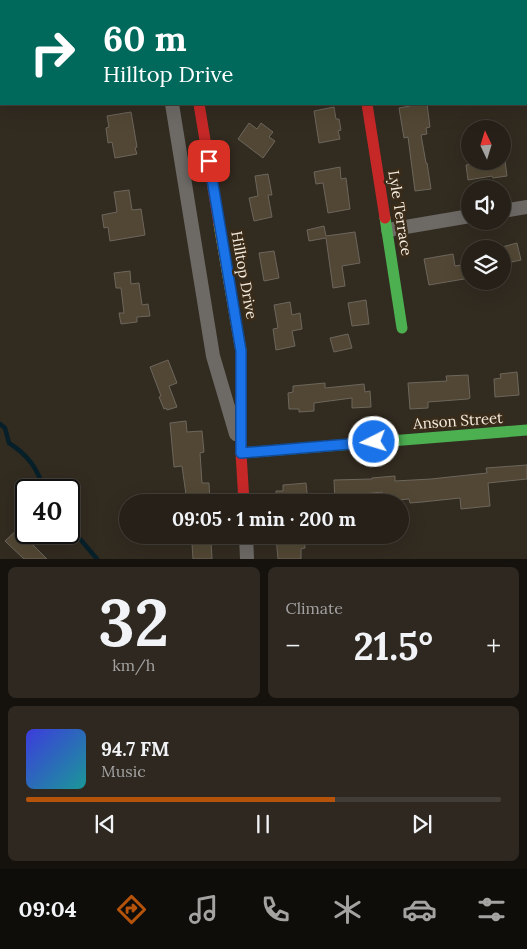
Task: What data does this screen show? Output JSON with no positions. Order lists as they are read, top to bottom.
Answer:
{
  "streets": {
    "street": ["Lyle Terrace", "Hilltop Drive", "Anson Street"]
  },
  "crossings": [
    ["Hilltop Drive", "Anson Street"]
  ],
  "north": "top",
  "page": {
    "turn": ["60 m", "Hilltop Drive"],
    "limit": "40",
    "trip": "09:05 · 1 min · 200 m",
    "tile": [
      ["32", "km/h"],
      "Climate"
    ],
    "heat": ["−", "21.5°", "+"],
    "song": ["94.7 FM", "Music"],
    "tabs": "09:04"
  }
}
